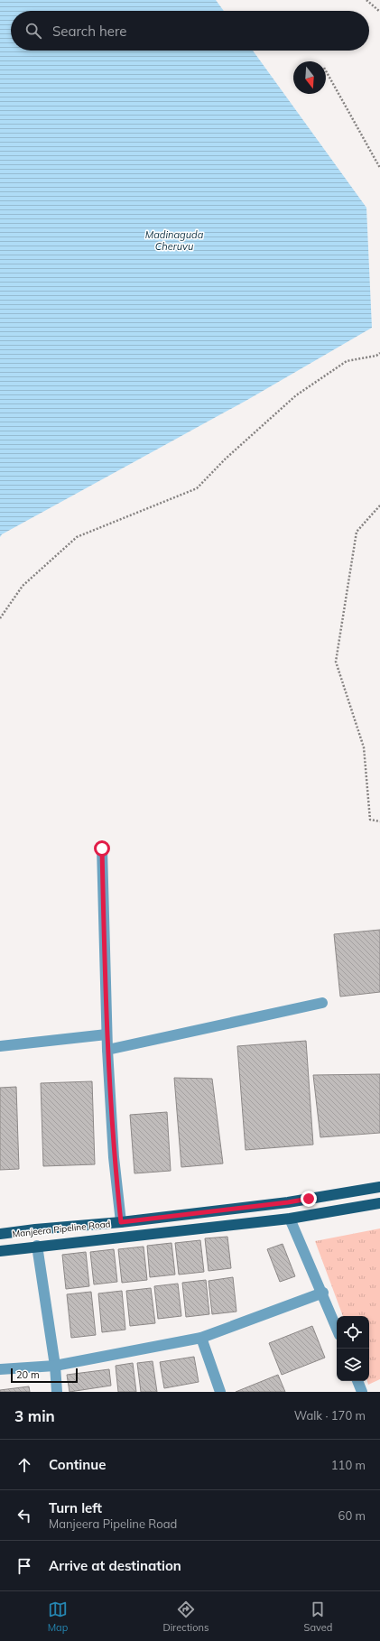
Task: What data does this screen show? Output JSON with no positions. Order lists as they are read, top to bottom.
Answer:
{
  "streets": {
    "main road": ["Manjeera Pipeline Road"]
  },
  "water": ["Madinaguda Cheruvu"],
  "scale_bar": "20 m",
  "north": "bottom",
  "page": {
    "search": "Search here",
    "scale": "20 m",
    "heading": ["3 min", "Walk · 170 m"],
    "list": [
      ["Continue", "110 m"],
      ["Turn left", "Manjeera Pipeline Road", "60 m"],
      "Arrive at destination"
    ],
    "nav": ["Map", "Directions", "Saved"]
  }
}
